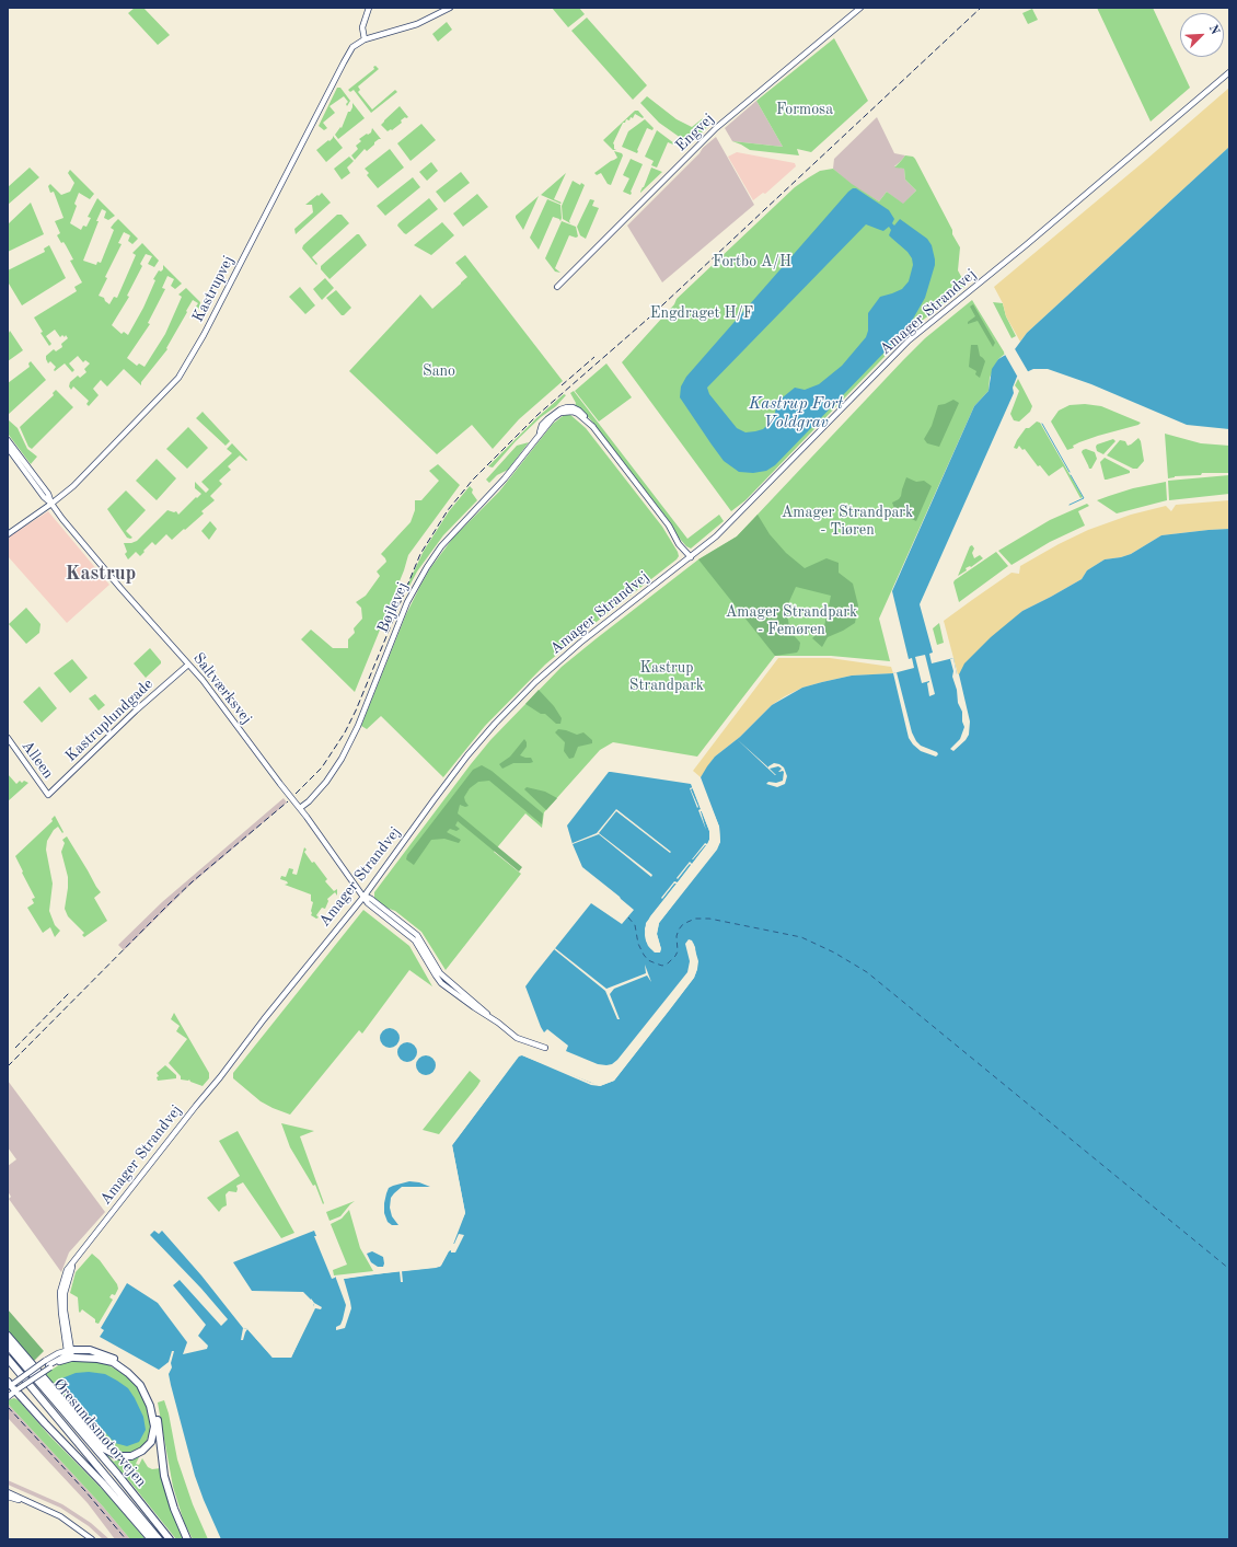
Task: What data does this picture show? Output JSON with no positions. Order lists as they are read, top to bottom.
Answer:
{
  "streets": {
    "highway": ["Øresundsmotorvejen"],
    "street": [
      "Engvej",
      "Kastrupvej",
      "Amager Strandvej",
      "Bøjlevej",
      "Saltværksvej",
      "Kastruplundgade",
      "Alleen"
    ]
  },
  "crossings": [
    ["Kastrupvej", "Saltværksvej"],
    ["Amager Strandvej", "Bøjlevej"],
    ["Amager Strandvej", "Saltværksvej"],
    ["Bøjlevej", "Saltværksvej"],
    ["Saltværksvej", "Kastruplundgade"],
    ["Kastruplundgade", "Alleen"]
  ],
  "districts": ["Kastrup"],
  "water": ["Kastrup Fort Voldgrav"],
  "parks": [
    "Formosa",
    "Fortbo A/H",
    "Engdraget H/F",
    "Sano",
    "Amager Strandpark - Tiøren",
    "Amager Strandpark - Femøren",
    "Kastrup Strandpark"
  ],
  "north": "top right"
}
